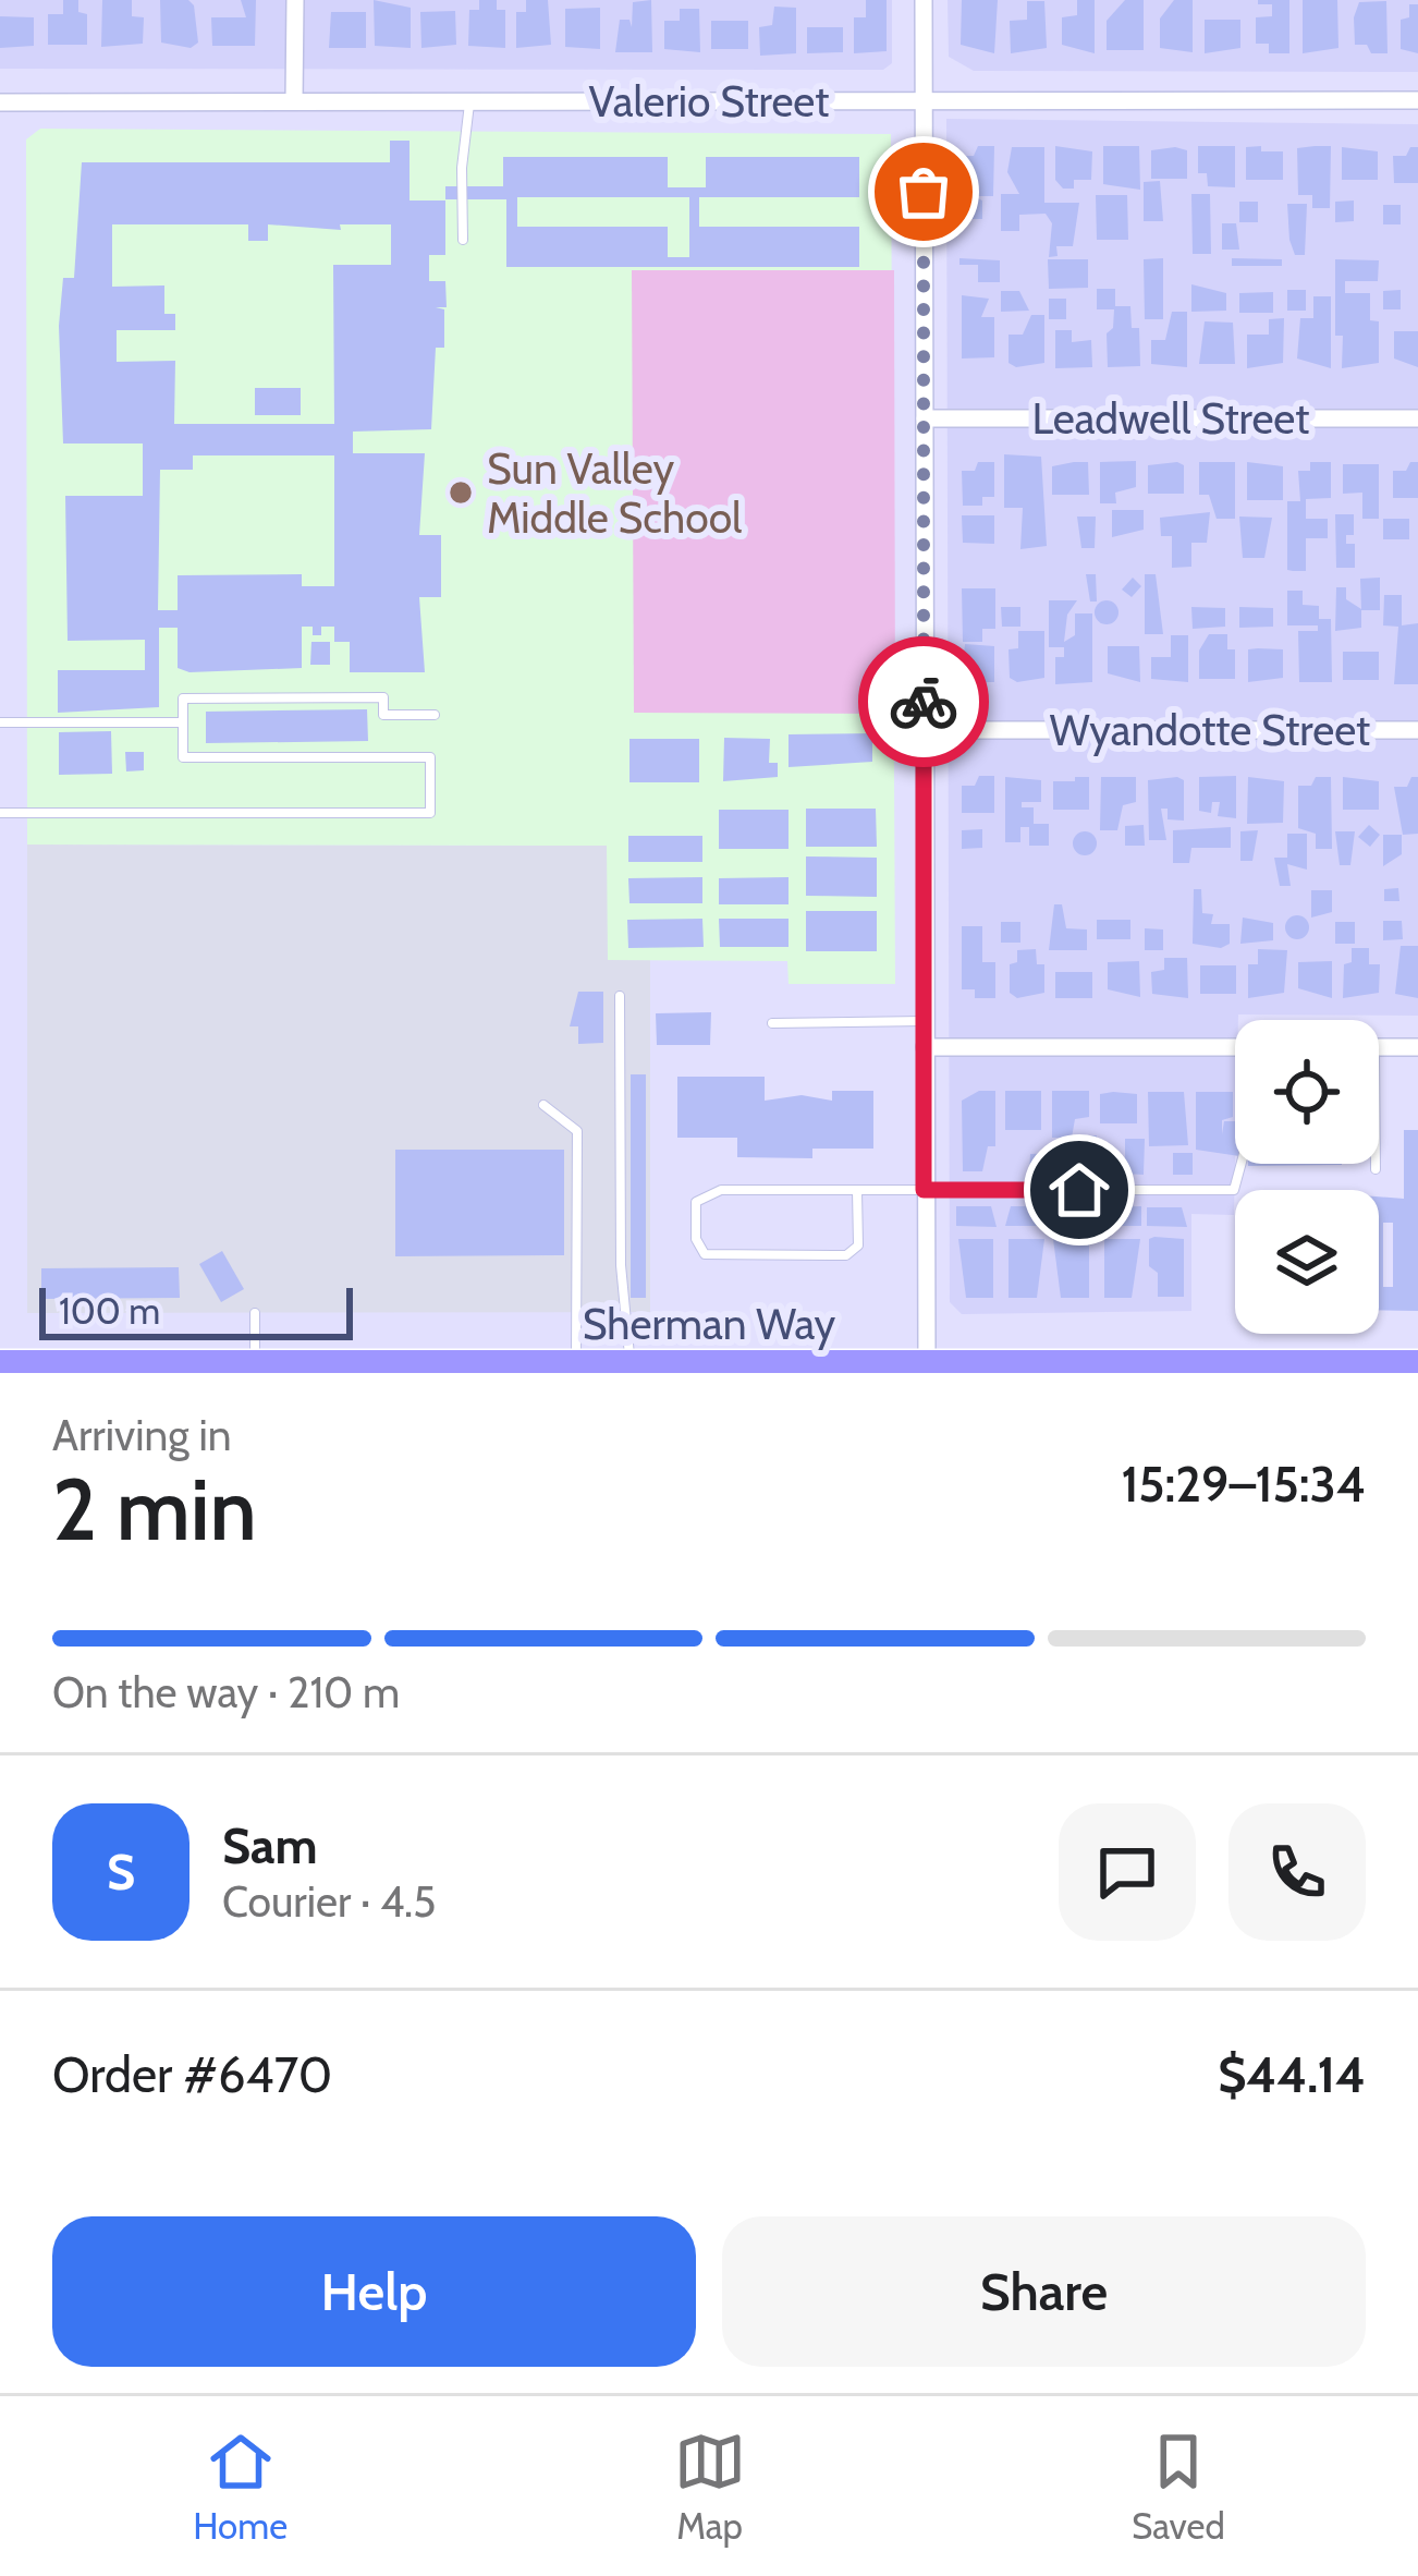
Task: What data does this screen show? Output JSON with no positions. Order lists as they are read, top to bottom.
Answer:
{
  "streets": {
    "main road": ["Sherman Way"],
    "street": ["Valerio Street", "Leadwell Street", "Wyandotte Street"]
  },
  "places": ["Sun Valley Middle School"],
  "scale_bar": "100 m",
  "page": {
    "scale": "100 m",
    "heading": ["2 min", "Arriving in", "15:29–15:34"],
    "panel": [
      "Sam",
      "Courier · 4.5",
      "Order #6470",
      "$44.14"
    ],
    "bar": "On the way · 210 m",
    "round": "S",
    "buttons": ["Help", "Share"],
    "tabs": ["Home", "Map", "Saved"]
  }
}
